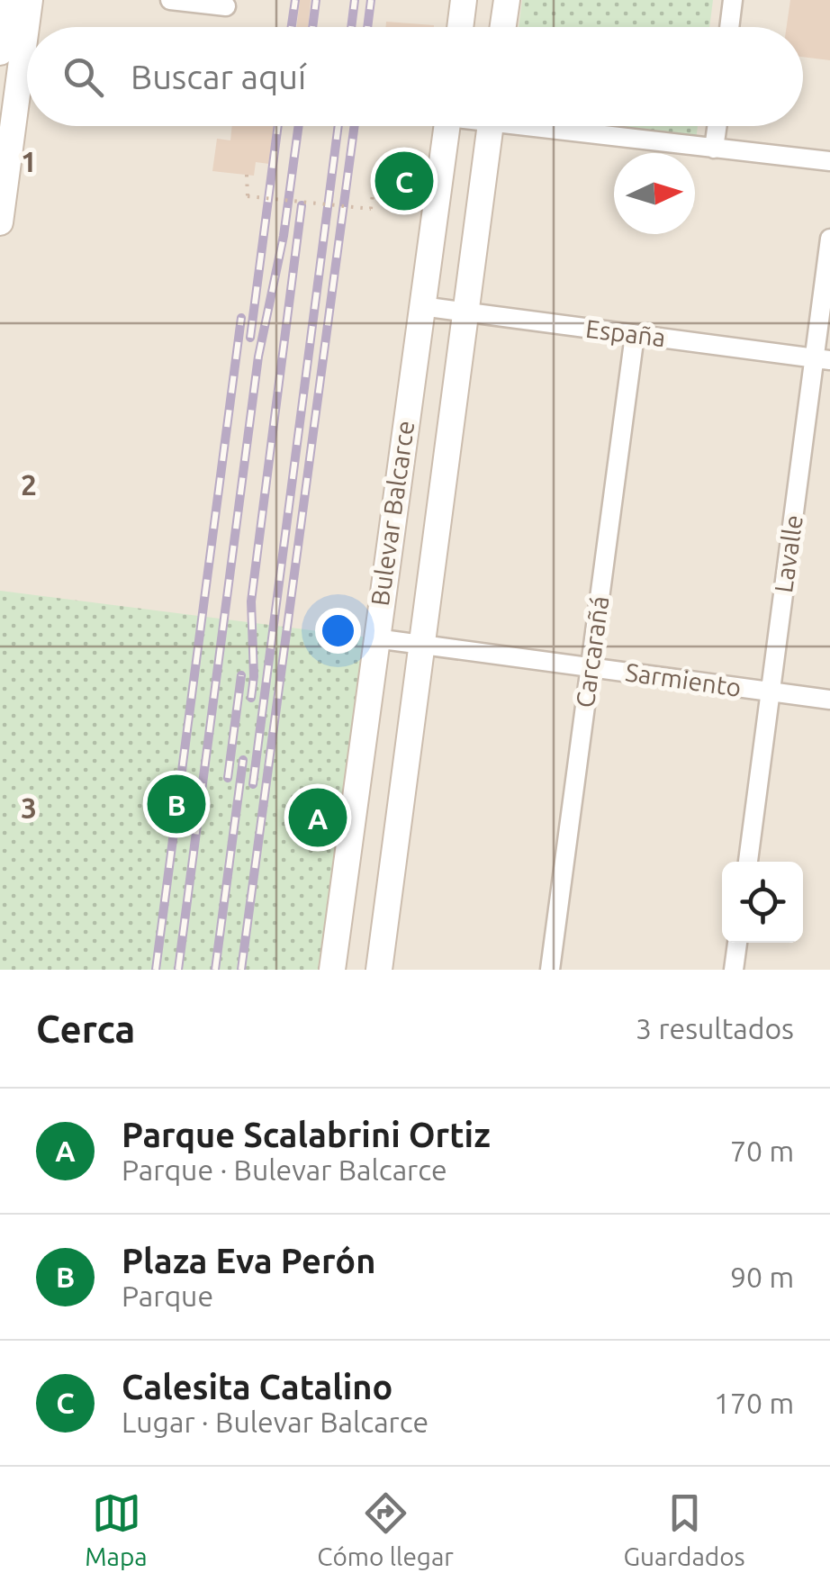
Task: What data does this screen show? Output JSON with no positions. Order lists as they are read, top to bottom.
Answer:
{
  "streets": {
    "main road": ["Bulevar Balcarce"],
    "street": [
      "España",
      "Lavalle",
      "Carcarañá",
      "Sarmiento"
    ]
  },
  "crossings": [
    ["España", "Bulevar Balcarce"],
    ["España", "Lavalle"],
    ["España", "Carcarañá"],
    ["Bulevar Balcarce", "Sarmiento"],
    ["Lavalle", "Sarmiento"],
    ["Carcarañá", "Sarmiento"]
  ],
  "north": "right",
  "page": {
    "search": "Buscar aquí",
    "pins": ["C", "B", "A"],
    "heading": ["Cerca", "3 resultados"],
    "list": [
      {
        "mark": "A",
        "name": "Parque Scalabrini Ortiz",
        "note": "Parque · Bulevar Balcarce",
        "value": "70 m"
      },
      {
        "mark": "B",
        "name": "Plaza Eva Perón",
        "note": "Parque",
        "value": "90 m"
      },
      {
        "mark": "C",
        "name": "Calesita Catalino",
        "note": "Lugar · Bulevar Balcarce",
        "value": "170 m"
      }
    ],
    "nav": ["Mapa", "Cómo llegar", "Guardados"]
  },
  "grid": {
    "rows": ["1", "2", "3"]
  }
}
